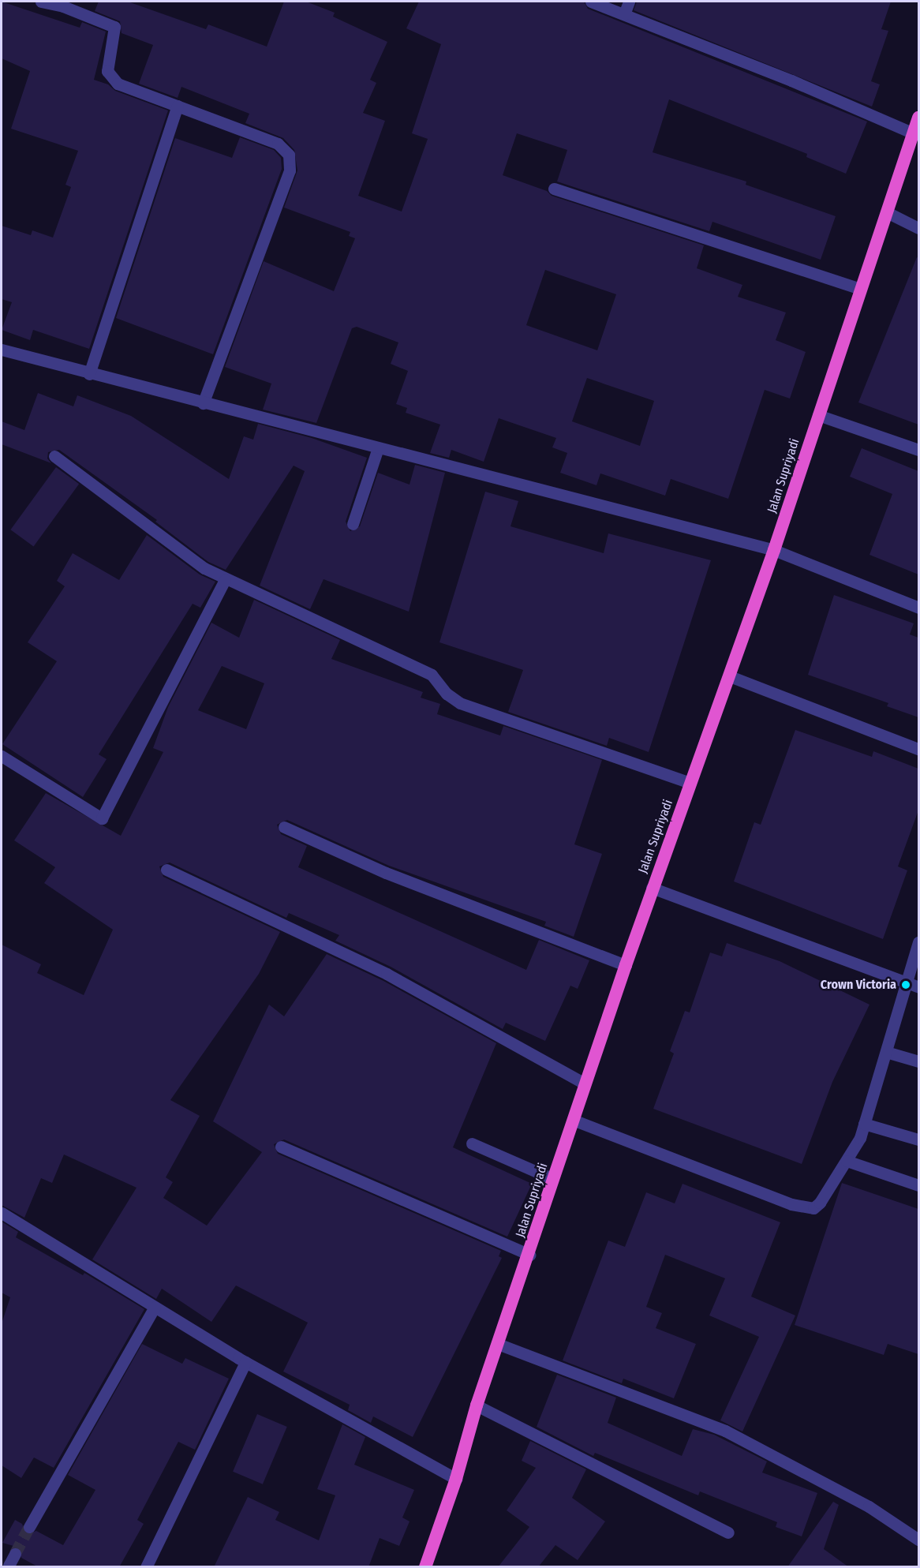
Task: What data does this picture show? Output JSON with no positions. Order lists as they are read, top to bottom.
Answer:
{
  "streets": {
    "highway": ["Jalan Supriyadi"]
  },
  "places": ["Crown Victoria"]
}
